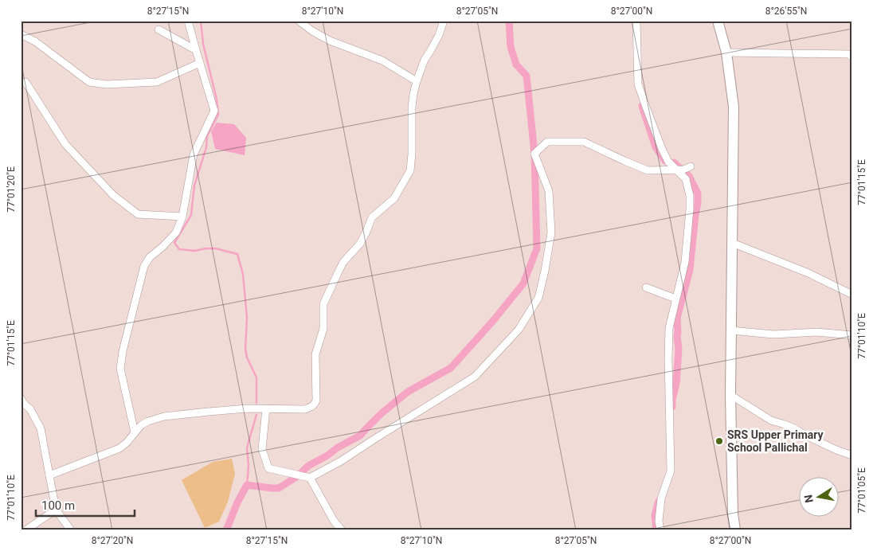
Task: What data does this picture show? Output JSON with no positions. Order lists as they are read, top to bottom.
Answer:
{
  "places": ["SRS Upper Primary School Pallichal"],
  "scale_bar": "100 m",
  "north": "left",
  "coordinates": [
    "8°27'15\"N",
    "8°27'10\"N",
    "8°27'05\"N",
    "8°27'00\"N",
    "8°26'55\"N",
    "77°01'15\"E",
    "77°01'20\"E",
    "77°01'10\"E",
    "77°01'05\"E",
    "8°27'20\"N"
  ]
}
